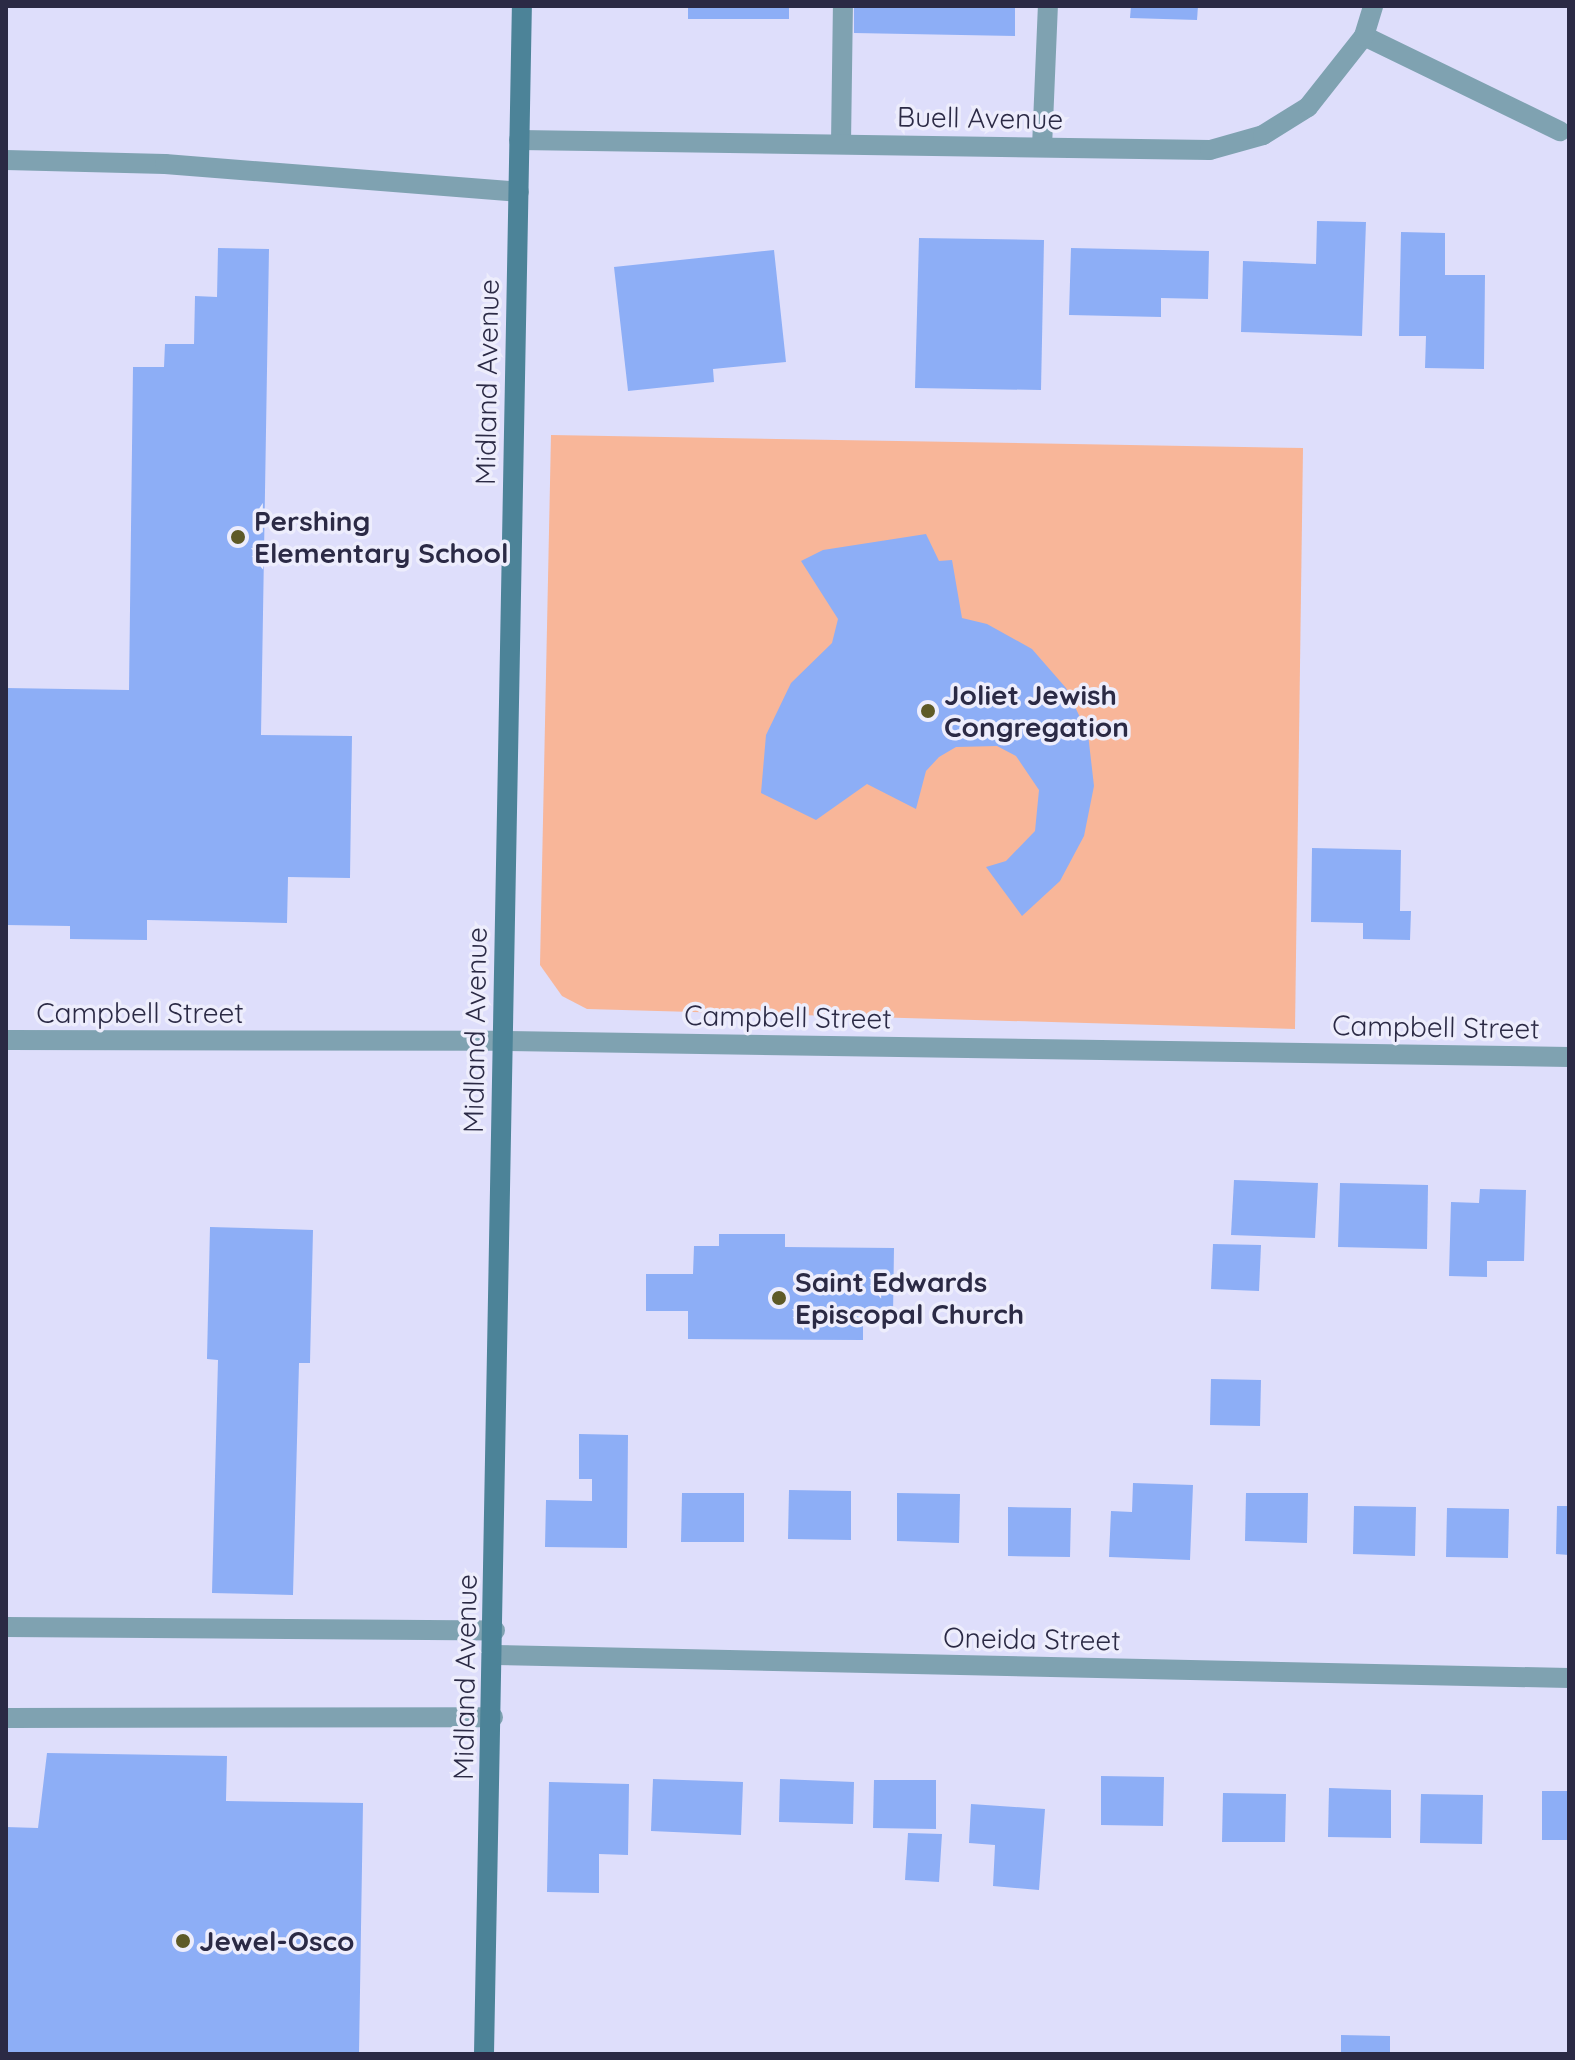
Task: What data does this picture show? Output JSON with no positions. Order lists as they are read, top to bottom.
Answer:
{
  "streets": {
    "main road": ["Midland Avenue"],
    "street": ["Buell Avenue", "Campbell Street", "Oneida Street"]
  },
  "crossings": [
    ["Buell Avenue", "Midland Avenue"],
    ["Midland Avenue", "Campbell Street"],
    ["Midland Avenue", "Oneida Street"]
  ],
  "places": [
    "Pershing Elementary School",
    "Joliet Jewish Congregation",
    "Saint Edwards Episcopal Church",
    "Jewel-Osco"
  ]
}
